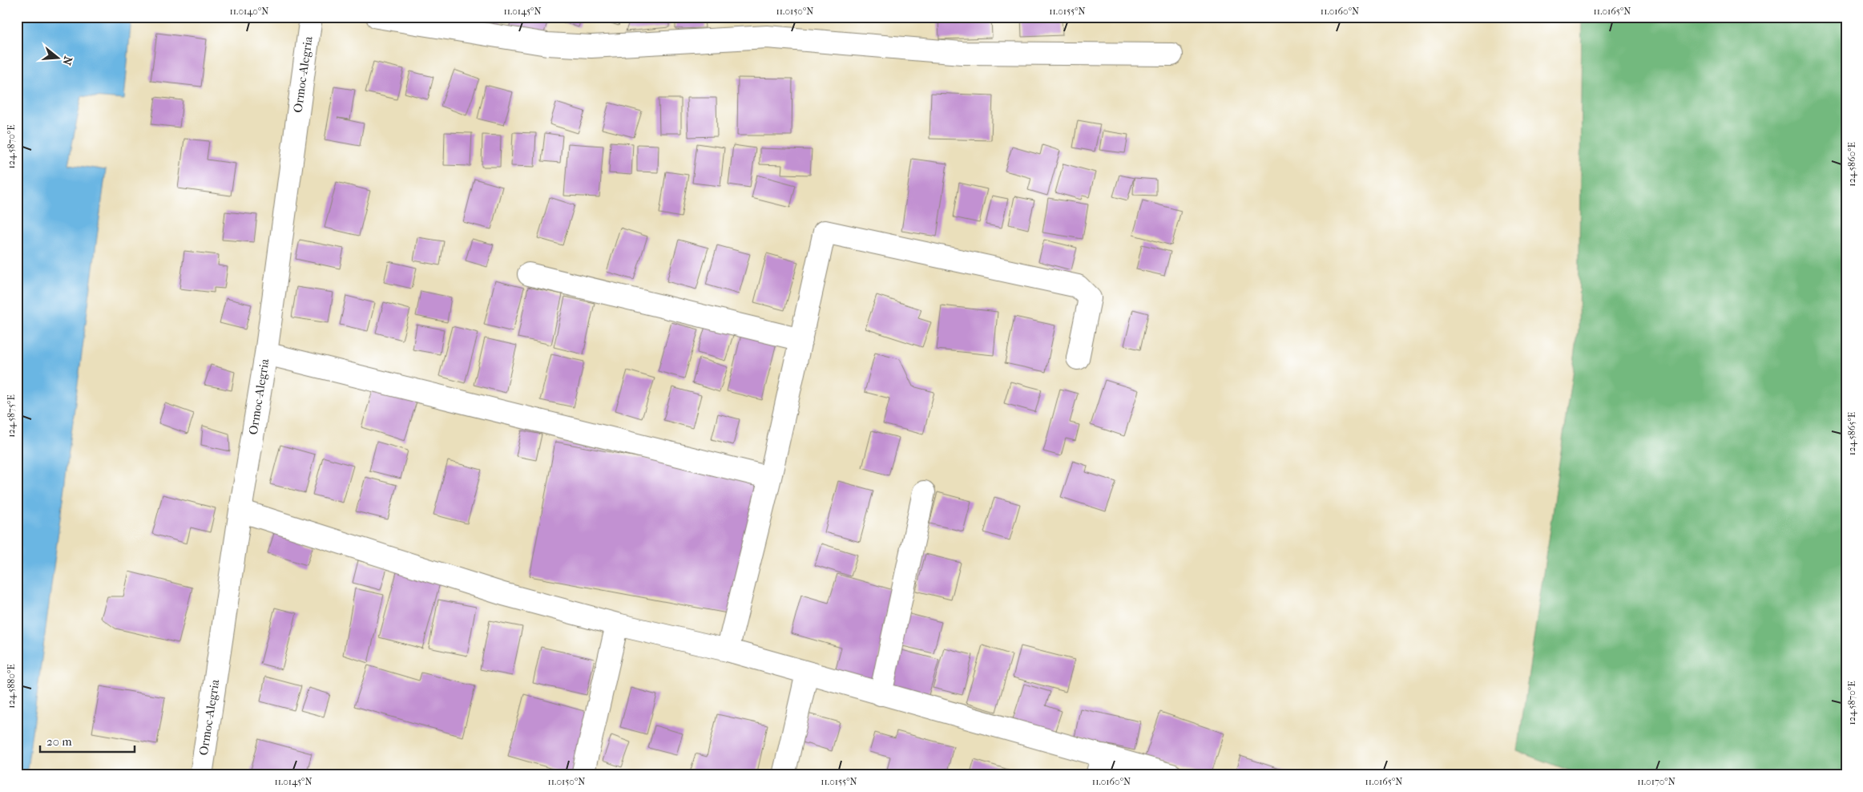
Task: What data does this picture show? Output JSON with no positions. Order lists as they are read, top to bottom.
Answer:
{
  "streets": {
    "street": ["Ormoc-Alegria"]
  },
  "scale_bar": "20 m",
  "north": "right",
  "coordinates": [
    "11.0140°N",
    "11.0145°N",
    "11.0150°N",
    "11.0155°N",
    "11.0160°N",
    "11.0165°N",
    "124.5870°E",
    "124.5860°E",
    "124.5875°E",
    "124.5865°E",
    "124.5880°E",
    "11.0170°N"
  ]
}
